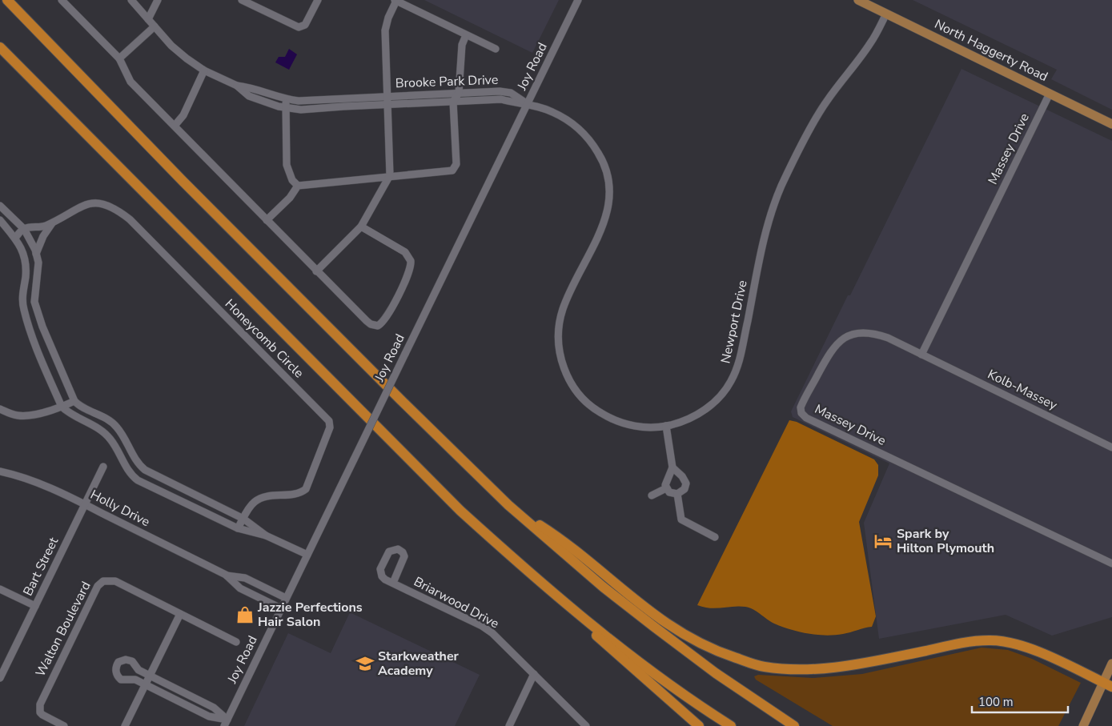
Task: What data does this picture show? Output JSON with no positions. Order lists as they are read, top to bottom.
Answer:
{
  "streets": {
    "main road": ["North Haggerty Road"],
    "street": [
      "Joy Road",
      "Brooke Park Drive",
      "Massey Drive",
      "Newport Drive",
      "Honeycomb Circle",
      "Kolb-Massey",
      "Holly Drive",
      "Bart Street",
      "Briarwood Drive",
      "Walton Boulevard"
    ]
  },
  "crossings": [
    ["North Haggerty Road", "Massey Drive"],
    ["North Haggerty Road", "Newport Drive"],
    ["Joy Road", "Brooke Park Drive"],
    ["Joy Road", "Newport Drive"],
    ["Joy Road", "Holly Drive"],
    ["Brooke Park Drive", "Newport Drive"],
    ["Massey Drive", "Kolb-Massey"],
    ["Holly Drive", "Bart Street"]
  ],
  "places": {
    "hotel": ["Spark by Hilton Plymouth"],
    "shop": ["Jazzie Perfections Hair Salon"],
    "school or university": ["Starkweather Academy"]
  },
  "scale_bar": "100 m"
}
